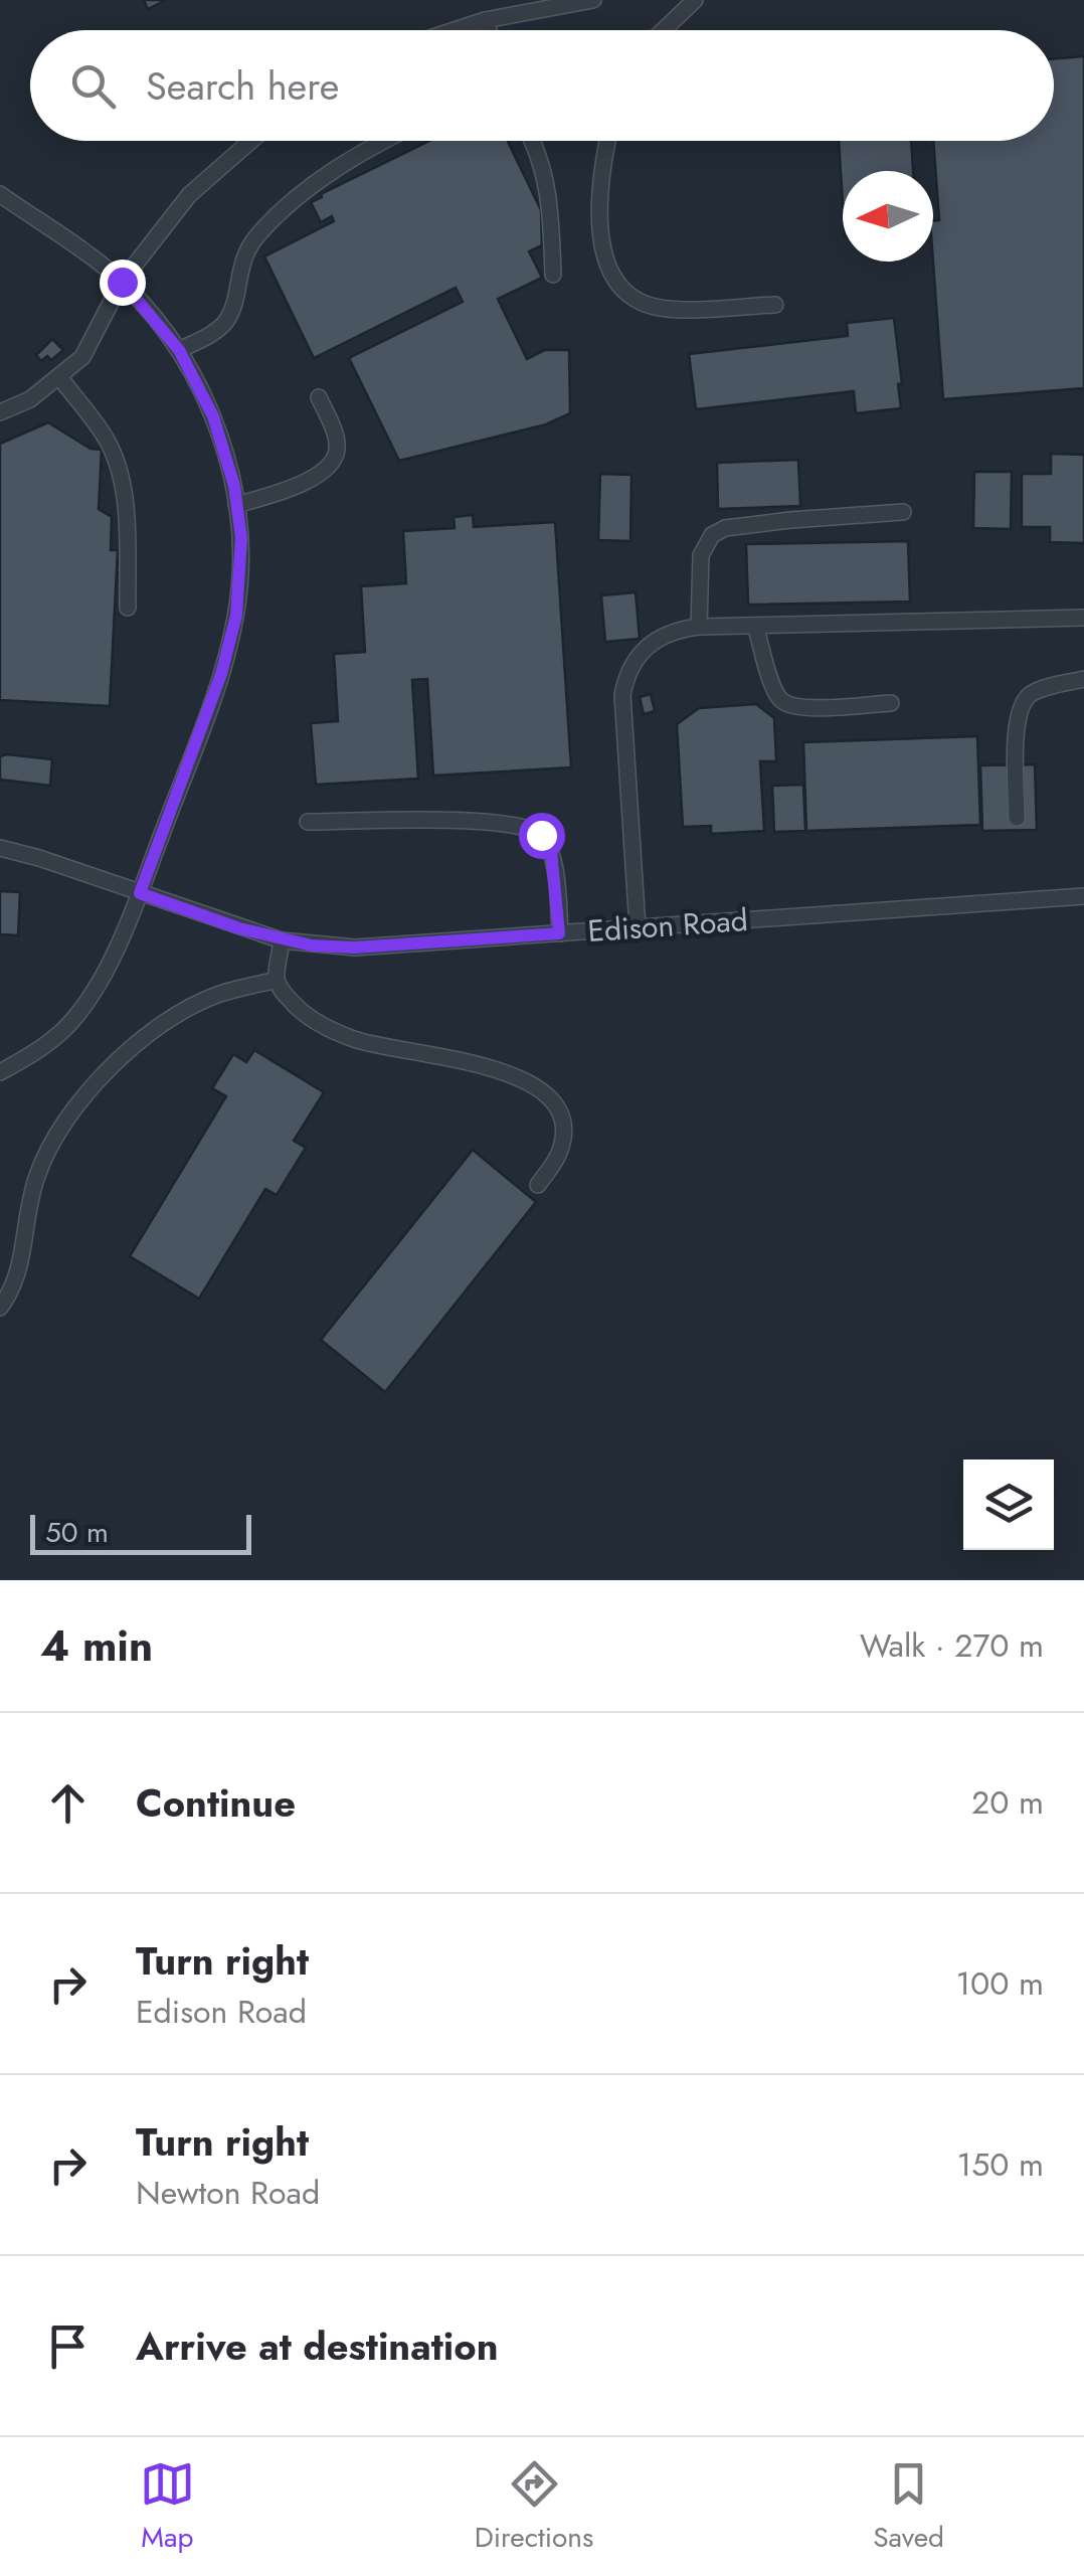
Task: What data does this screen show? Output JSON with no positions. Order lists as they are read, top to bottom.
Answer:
{
  "streets": {
    "lane": ["Edison Road"]
  },
  "scale_bar": "50 m",
  "north": "left",
  "page": {
    "search": "Search here",
    "scale": "50 m",
    "heading": ["4 min", "Walk · 270 m"],
    "list": [
      ["Continue", "20 m"],
      ["Turn right", "Edison Road", "100 m"],
      ["Turn right", "Newton Road", "150 m"],
      "Arrive at destination"
    ],
    "nav": ["Map", "Directions", "Saved"]
  }
}
